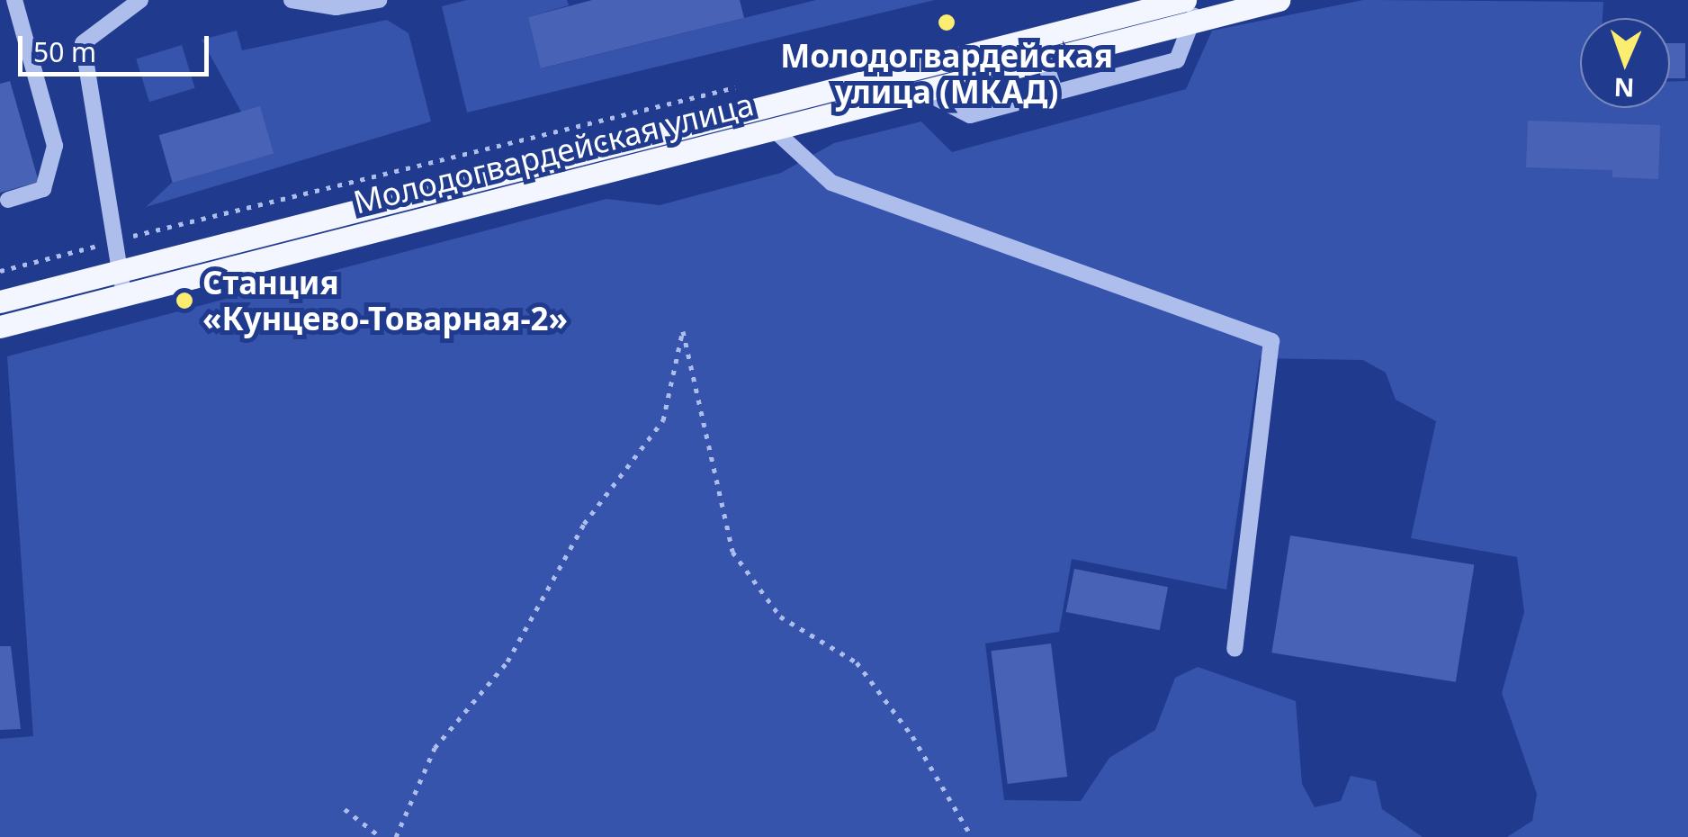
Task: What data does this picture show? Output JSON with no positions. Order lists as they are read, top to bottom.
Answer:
{
  "streets": {
    "main road": ["Молодогвардейская улица"]
  },
  "places": ["Молодогвардейская улица (МКАД)", "Станция «Кунцево-Товарная-2»"],
  "scale_bar": "50 m",
  "north": "bottom"
}
